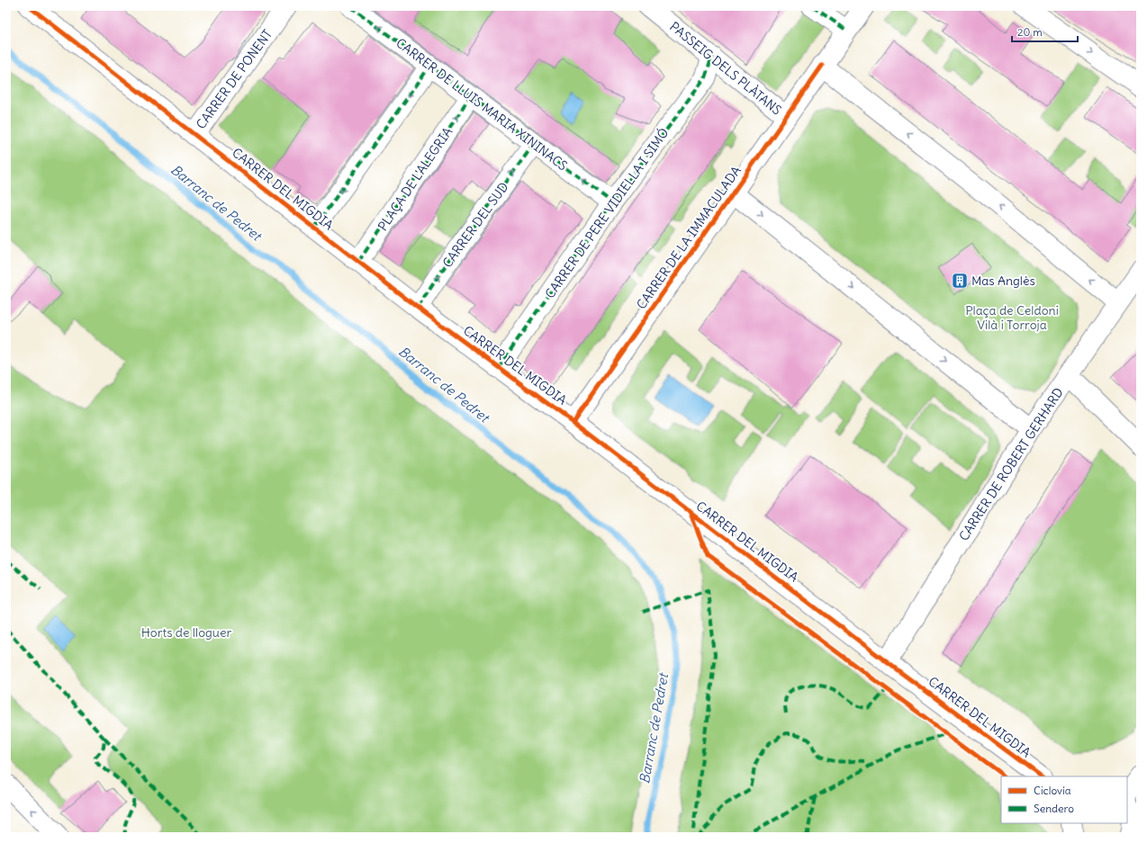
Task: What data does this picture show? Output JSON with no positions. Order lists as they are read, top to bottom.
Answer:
{
  "streets": {
    "street": [
      "PASSEIG DELS PLÀTANS",
      "CARRER DE PONENT",
      "CARRER DE LLUIS MARIA XININACS",
      "PLAÇA DE L'ALEGRIA",
      "CARRER DEL MIGDIA",
      "CARRER DE PERE VIDIELLA I SIMÓ",
      "CARRER DEL SUD",
      "CARRER DE LA IMMACULADA",
      "CARRER DE ROBERT GERHARD"
    ]
  },
  "crossings": [
    ["PASSEIG DELS PLÀTANS", "CARRER DE PERE VIDIELLA I SIMÓ"],
    ["PASSEIG DELS PLÀTANS", "CARRER DE LA IMMACULADA"],
    ["CARRER DE PONENT", "CARRER DEL MIGDIA"],
    ["CARRER DE LLUIS MARIA XININACS", "PLAÇA DE L'ALEGRIA"],
    ["CARRER DE LLUIS MARIA XININACS", "CARRER DE PERE VIDIELLA I SIMÓ"],
    ["CARRER DE LLUIS MARIA XININACS", "CARRER DEL SUD"],
    ["PLAÇA DE L'ALEGRIA", "CARRER DEL MIGDIA"],
    ["CARRER DEL MIGDIA", "CARRER DE PERE VIDIELLA I SIMÓ"],
    ["CARRER DEL MIGDIA", "CARRER DEL SUD"],
    ["CARRER DEL MIGDIA", "CARRER DE LA IMMACULADA"],
    ["CARRER DEL MIGDIA", "CARRER DE ROBERT GERHARD"]
  ],
  "one_way": ["CARRER DE LLUIS MARIA XININACS"],
  "water": ["Barranc de Pedret"],
  "parks": ["Plaça de Celdoni Vilà i Torroja", "Horts de lloguer"],
  "places": {
    "building": ["Mas Anglès"]
  },
  "legend": ["Ciclovía", "Sendero"],
  "scale_bar": "20 m"
}
